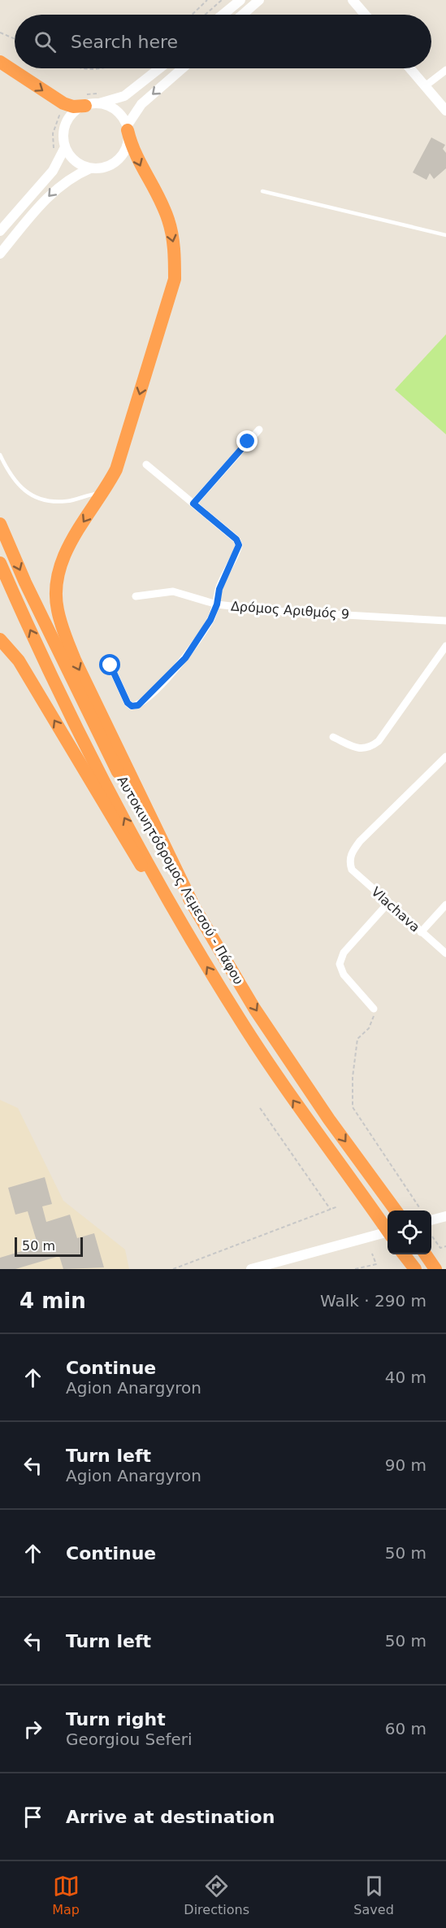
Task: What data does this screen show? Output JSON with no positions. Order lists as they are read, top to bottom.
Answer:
{
  "streets": {
    "highway": ["Αυτοκινητόδρομος Λεμεσού - Πάφου"],
    "street": ["Δρόμος Αριθμός 9", "Vlachava"]
  },
  "scale_bar": "50 m",
  "page": {
    "search": "Search here",
    "scale": "50 m",
    "heading": ["4 min", "Walk · 290 m"],
    "list": [
      ["Continue", "Agion Anargyron", "40 m"],
      ["Turn left", "Agion Anargyron", "90 m"],
      ["Continue", "50 m"],
      ["Turn left", "50 m"],
      ["Turn right", "Georgiou Seferi", "60 m"],
      "Arrive at destination"
    ],
    "nav": ["Map", "Directions", "Saved"]
  }
}
